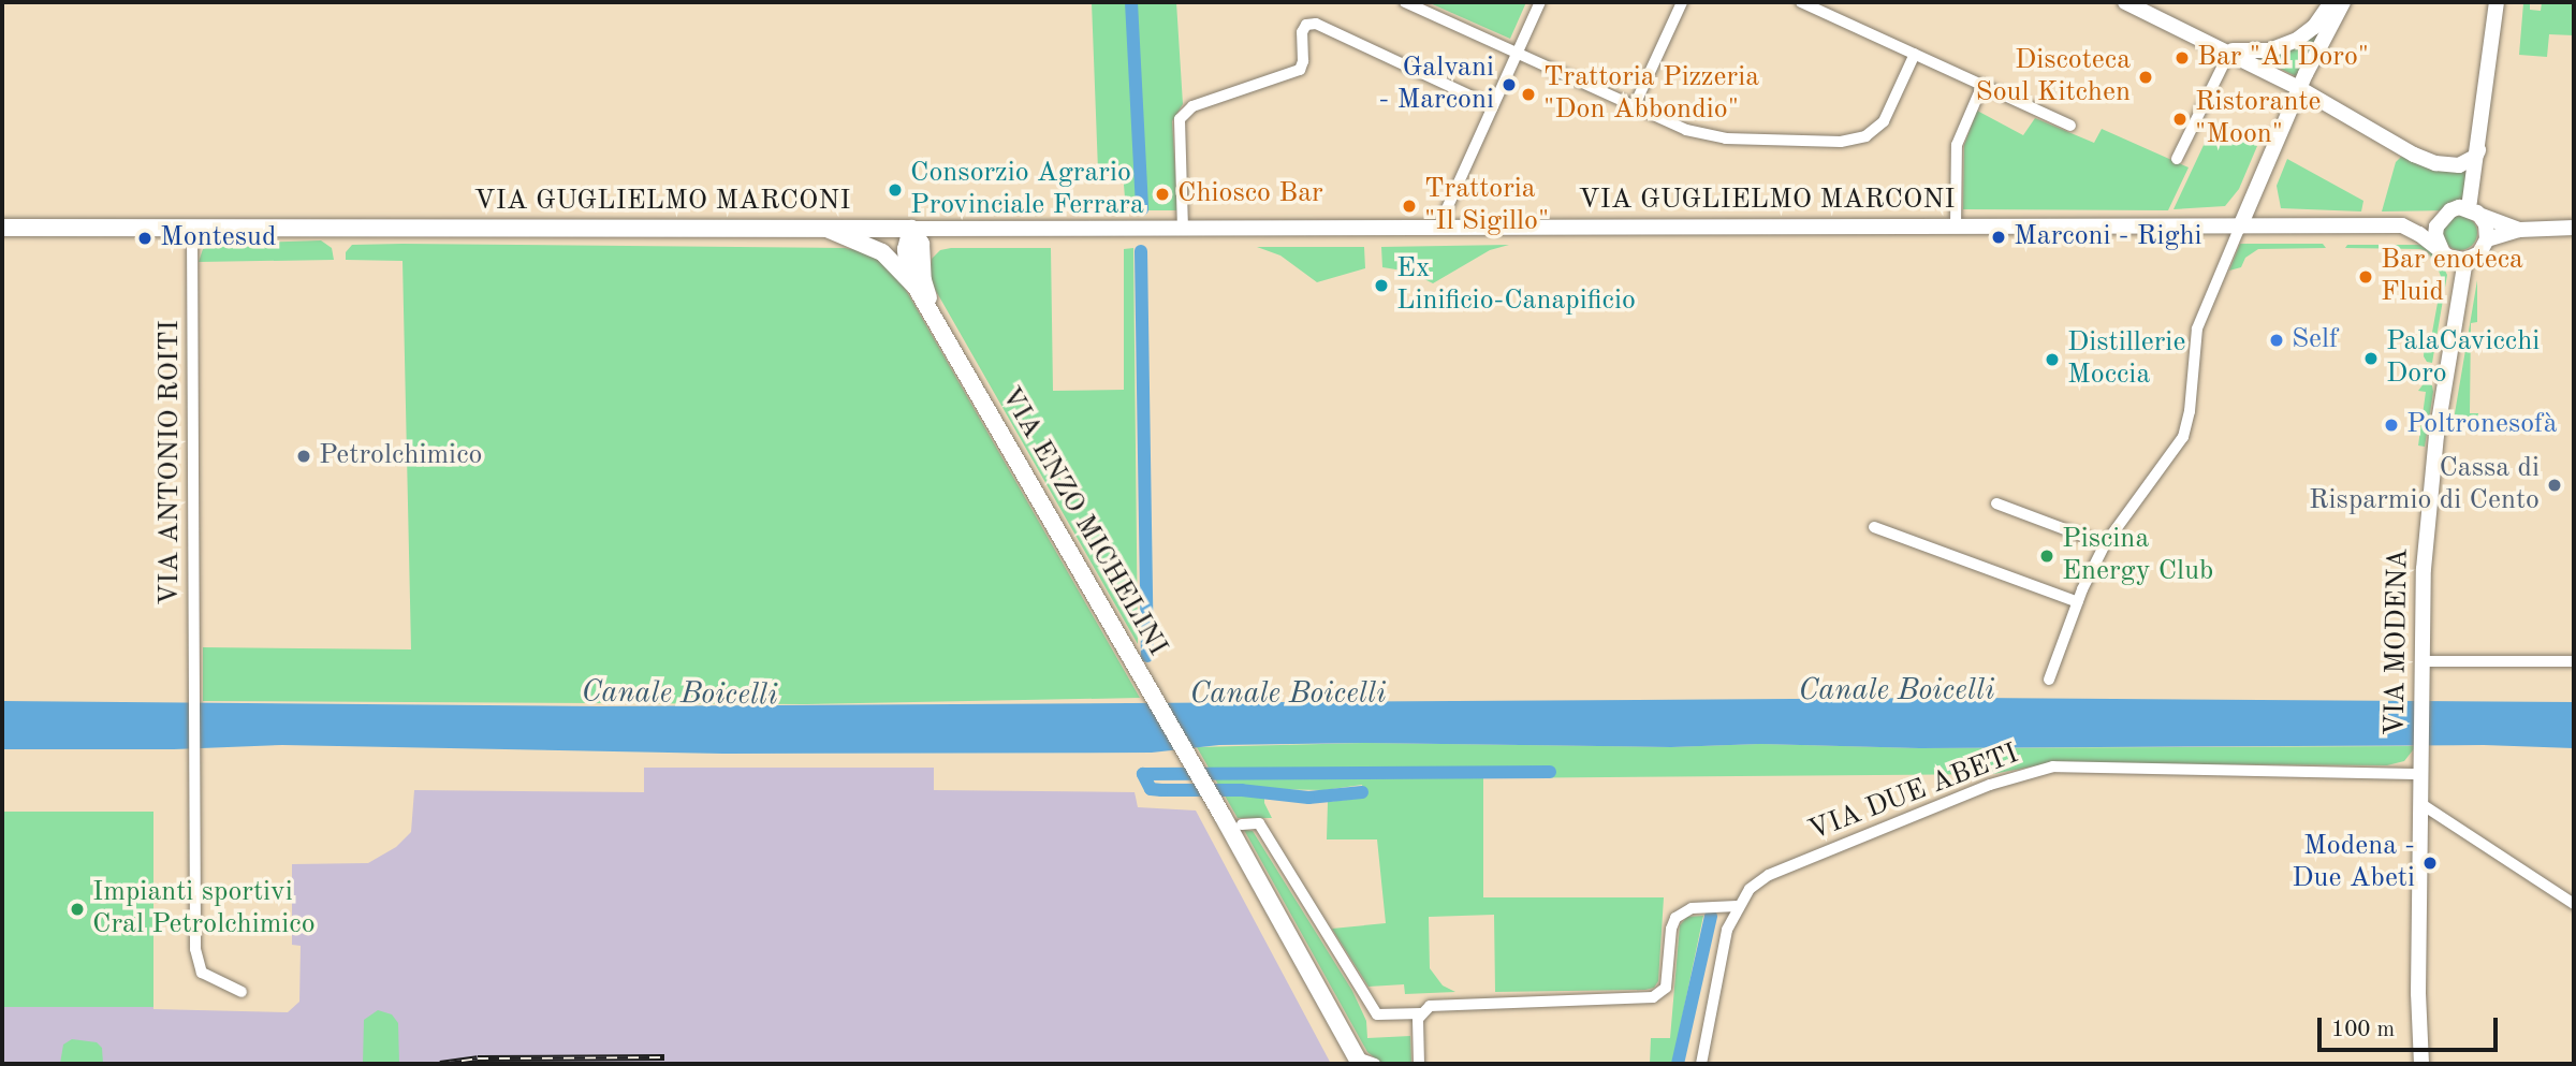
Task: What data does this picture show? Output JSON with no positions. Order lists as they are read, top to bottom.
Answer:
{
  "streets": {
    "main road": ["VIA GUGLIELMO MARCONI", "VIA ENZO MICHELINI", "VIA MODENA"],
    "street": ["VIA ANTONIO ROITI", "VIA DUE ABETI"]
  },
  "crossings": [
    ["VIA GUGLIELMO MARCONI", "VIA ANTONIO ROITI"],
    ["VIA GUGLIELMO MARCONI", "VIA ENZO MICHELINI"],
    ["VIA MODENA", "VIA DUE ABETI"]
  ],
  "water": ["Canale Boicelli"],
  "places": [
    "Bar \"Al Doro\"",
    "Discoteca Soul Kitchen",
    "Galvani - Marconi",
    "Trattoria Pizzeria \"Don Abbondio\"",
    "Ristorante \"Moon\"",
    "Consorzio Agrario Provinciale Ferrara",
    "Chiosco Bar",
    "Trattoria \"Il Sigillo\"",
    "Marconi - Righi",
    "Montesud",
    "Bar enoteca Fluid",
    "Ex Linificio-Canapificio",
    "Self",
    "PalaCavicchi Doro",
    "Distillerie Moccia",
    "Poltronesofà",
    "Petrolchimico",
    "Cassa di Risparmio di Cento",
    "Piscina Energy Club",
    "Modena - Due Abeti",
    "Impianti sportivi Cral Petrolchimico"
  ],
  "scale_bar": "100 m"
}
